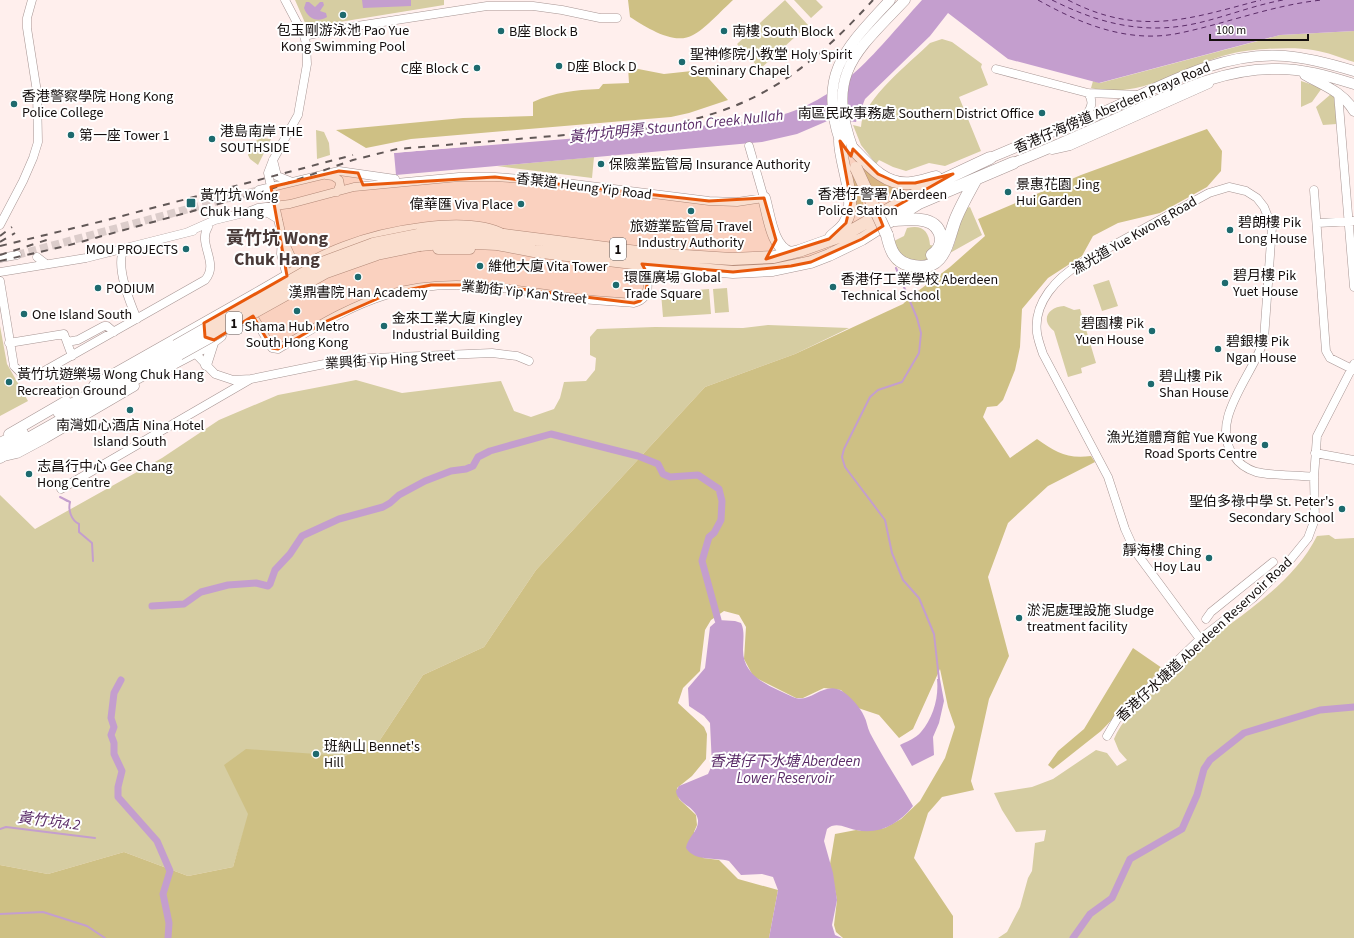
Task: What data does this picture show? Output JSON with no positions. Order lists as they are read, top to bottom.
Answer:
{
  "streets": {
    "highway": ["香港仔海傍道 Aberdeen Praya Road", "1"],
    "street": [
      "香葉道 Heung Yip Road",
      "漁光道 Yue Kwong Road",
      "業勤街 Yip Kan Street",
      "業興街 Yip Hing Street",
      "香港仔水塘道 Aberdeen Reservoir Road"
    ]
  },
  "crossings": [
    ["香港仔海傍道 Aberdeen Praya Road", "1"],
    ["漁光道 Yue Kwong Road", "香港仔水塘道 Aberdeen Reservoir Road"],
    ["1", "業勤街 Yip Kan Street"]
  ],
  "districts": ["黃竹坑 Wong Chuk Hang"],
  "water": ["黃竹坑明渠 Staunton Creek Nullah", "香港仔下水塘 Aberdeen Lower Reservoir", "黃竹坑4.2"],
  "places": {
    "other": [
      "包玉剛游泳池 Pao Yue Kong Swimming Pool",
      "B座 Block B",
      "南樓 South Block",
      "聖神修院小教堂 Holy Spirit Seminary Chapel",
      "D座 Block D",
      "C座 Block C",
      "香港警察學院 Hong Kong Police College",
      "南區民政事務處 Southern District Office",
      "第一座 Tower 1",
      "港島南岸 THE SOUTHSIDE",
      "保險業監管局 Insurance Authority",
      "景惠花園 Jing Hui Garden",
      "香港仔警署 Aberdeen Police Station",
      "偉華匯 Viva Place",
      "旅遊業監管局 Travel Industry Authority",
      "碧朗樓 Pik Long House",
      "MOU PROJECTS",
      "維他大廈 Vita Tower",
      "漢鼎書院 Han Academy",
      "碧月樓 Pik Yuet House",
      "環匯廣場 Global Trade Square",
      "香港仔工業學校 Aberdeen Technical School",
      "PODIUM",
      "Shama Hub Metro South Hong Kong",
      "One Island South",
      "金來工業大廈 Kingley Industrial Building",
      "碧園樓 Pik Yuen House",
      "碧銀樓 Pik Ngan House",
      "黃竹坑遊樂場 Wong Chuk Hang Recreation Ground",
      "碧山樓 Pik Shan House",
      "南灣如心酒店 Nina Hotel Island South",
      "漁光道體育館 Yue Kwong Road Sports Centre",
      "志昌行中心 Gee Chang Hong Centre",
      "聖伯多祿中學 St. Peter's Secondary School",
      "靜海樓 Ching Hoy Lau",
      "淤泥處理設施 Sludge treatment facility",
      "班納山 Bennet's Hill"
    ],
    "transit": ["黃竹坑 Wong Chuk Hang"]
  },
  "scale_bar": "100 m"
}
